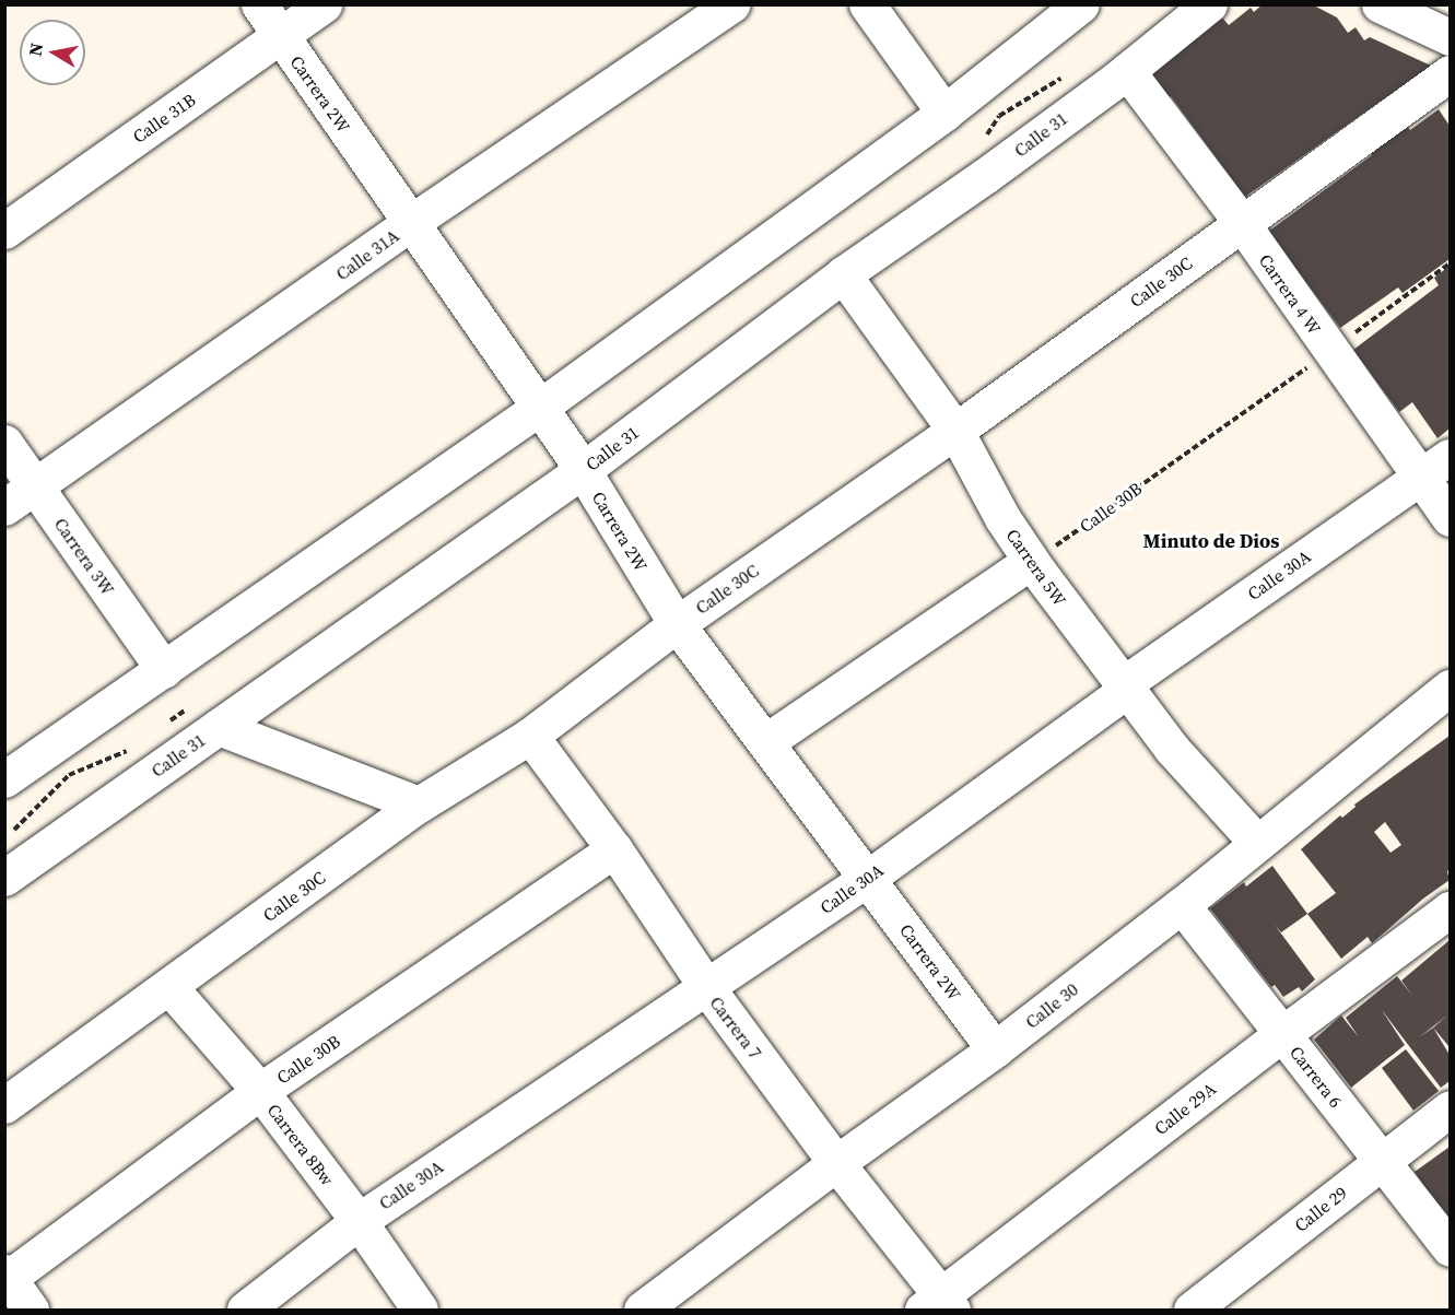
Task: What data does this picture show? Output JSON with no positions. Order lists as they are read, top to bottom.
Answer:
{
  "streets": {
    "street": [
      "Carrera 2W",
      "Calle 31B",
      "Calle 31",
      "Calle 31A",
      "Calle 30C",
      "Carrera 4 W",
      "Calle 30B",
      "Carrera 3W",
      "Carrera 5W",
      "Calle 30A",
      "Calle 30",
      "Carrera 7",
      "Carrera 6",
      "Calle 29A",
      "Carrera 8Bw",
      "Calle 29"
    ]
  },
  "crossings": [
    ["Carrera 2W", "Calle 31B"],
    ["Carrera 2W", "Calle 31"],
    ["Carrera 2W", "Calle 31A"],
    ["Carrera 2W", "Calle 30C"],
    ["Carrera 2W", "Calle 30A"],
    ["Carrera 2W", "Calle 30"],
    ["Calle 31", "Carrera 4 W"],
    ["Calle 31", "Carrera 5W"],
    ["Calle 31A", "Carrera 3W"],
    ["Calle 30C", "Carrera 4 W"],
    ["Calle 30C", "Carrera 5W"],
    ["Calle 30C", "Carrera 7"],
    ["Calle 30C", "Carrera 8Bw"],
    ["Carrera 4 W", "Calle 30B"],
    ["Carrera 4 W", "Calle 30A"],
    ["Calle 30B", "Carrera 5W"],
    ["Calle 30B", "Carrera 7"],
    ["Calle 30B", "Carrera 8Bw"],
    ["Carrera 5W", "Calle 30A"],
    ["Carrera 5W", "Calle 30"],
    ["Calle 30A", "Carrera 7"],
    ["Calle 30A", "Carrera 8Bw"],
    ["Calle 30", "Carrera 7"],
    ["Calle 30", "Carrera 6"],
    ["Carrera 7", "Calle 29A"],
    ["Carrera 6", "Calle 29A"],
    ["Carrera 6", "Calle 29"]
  ],
  "districts": ["Minuto de Dios"],
  "north": "left"
}
